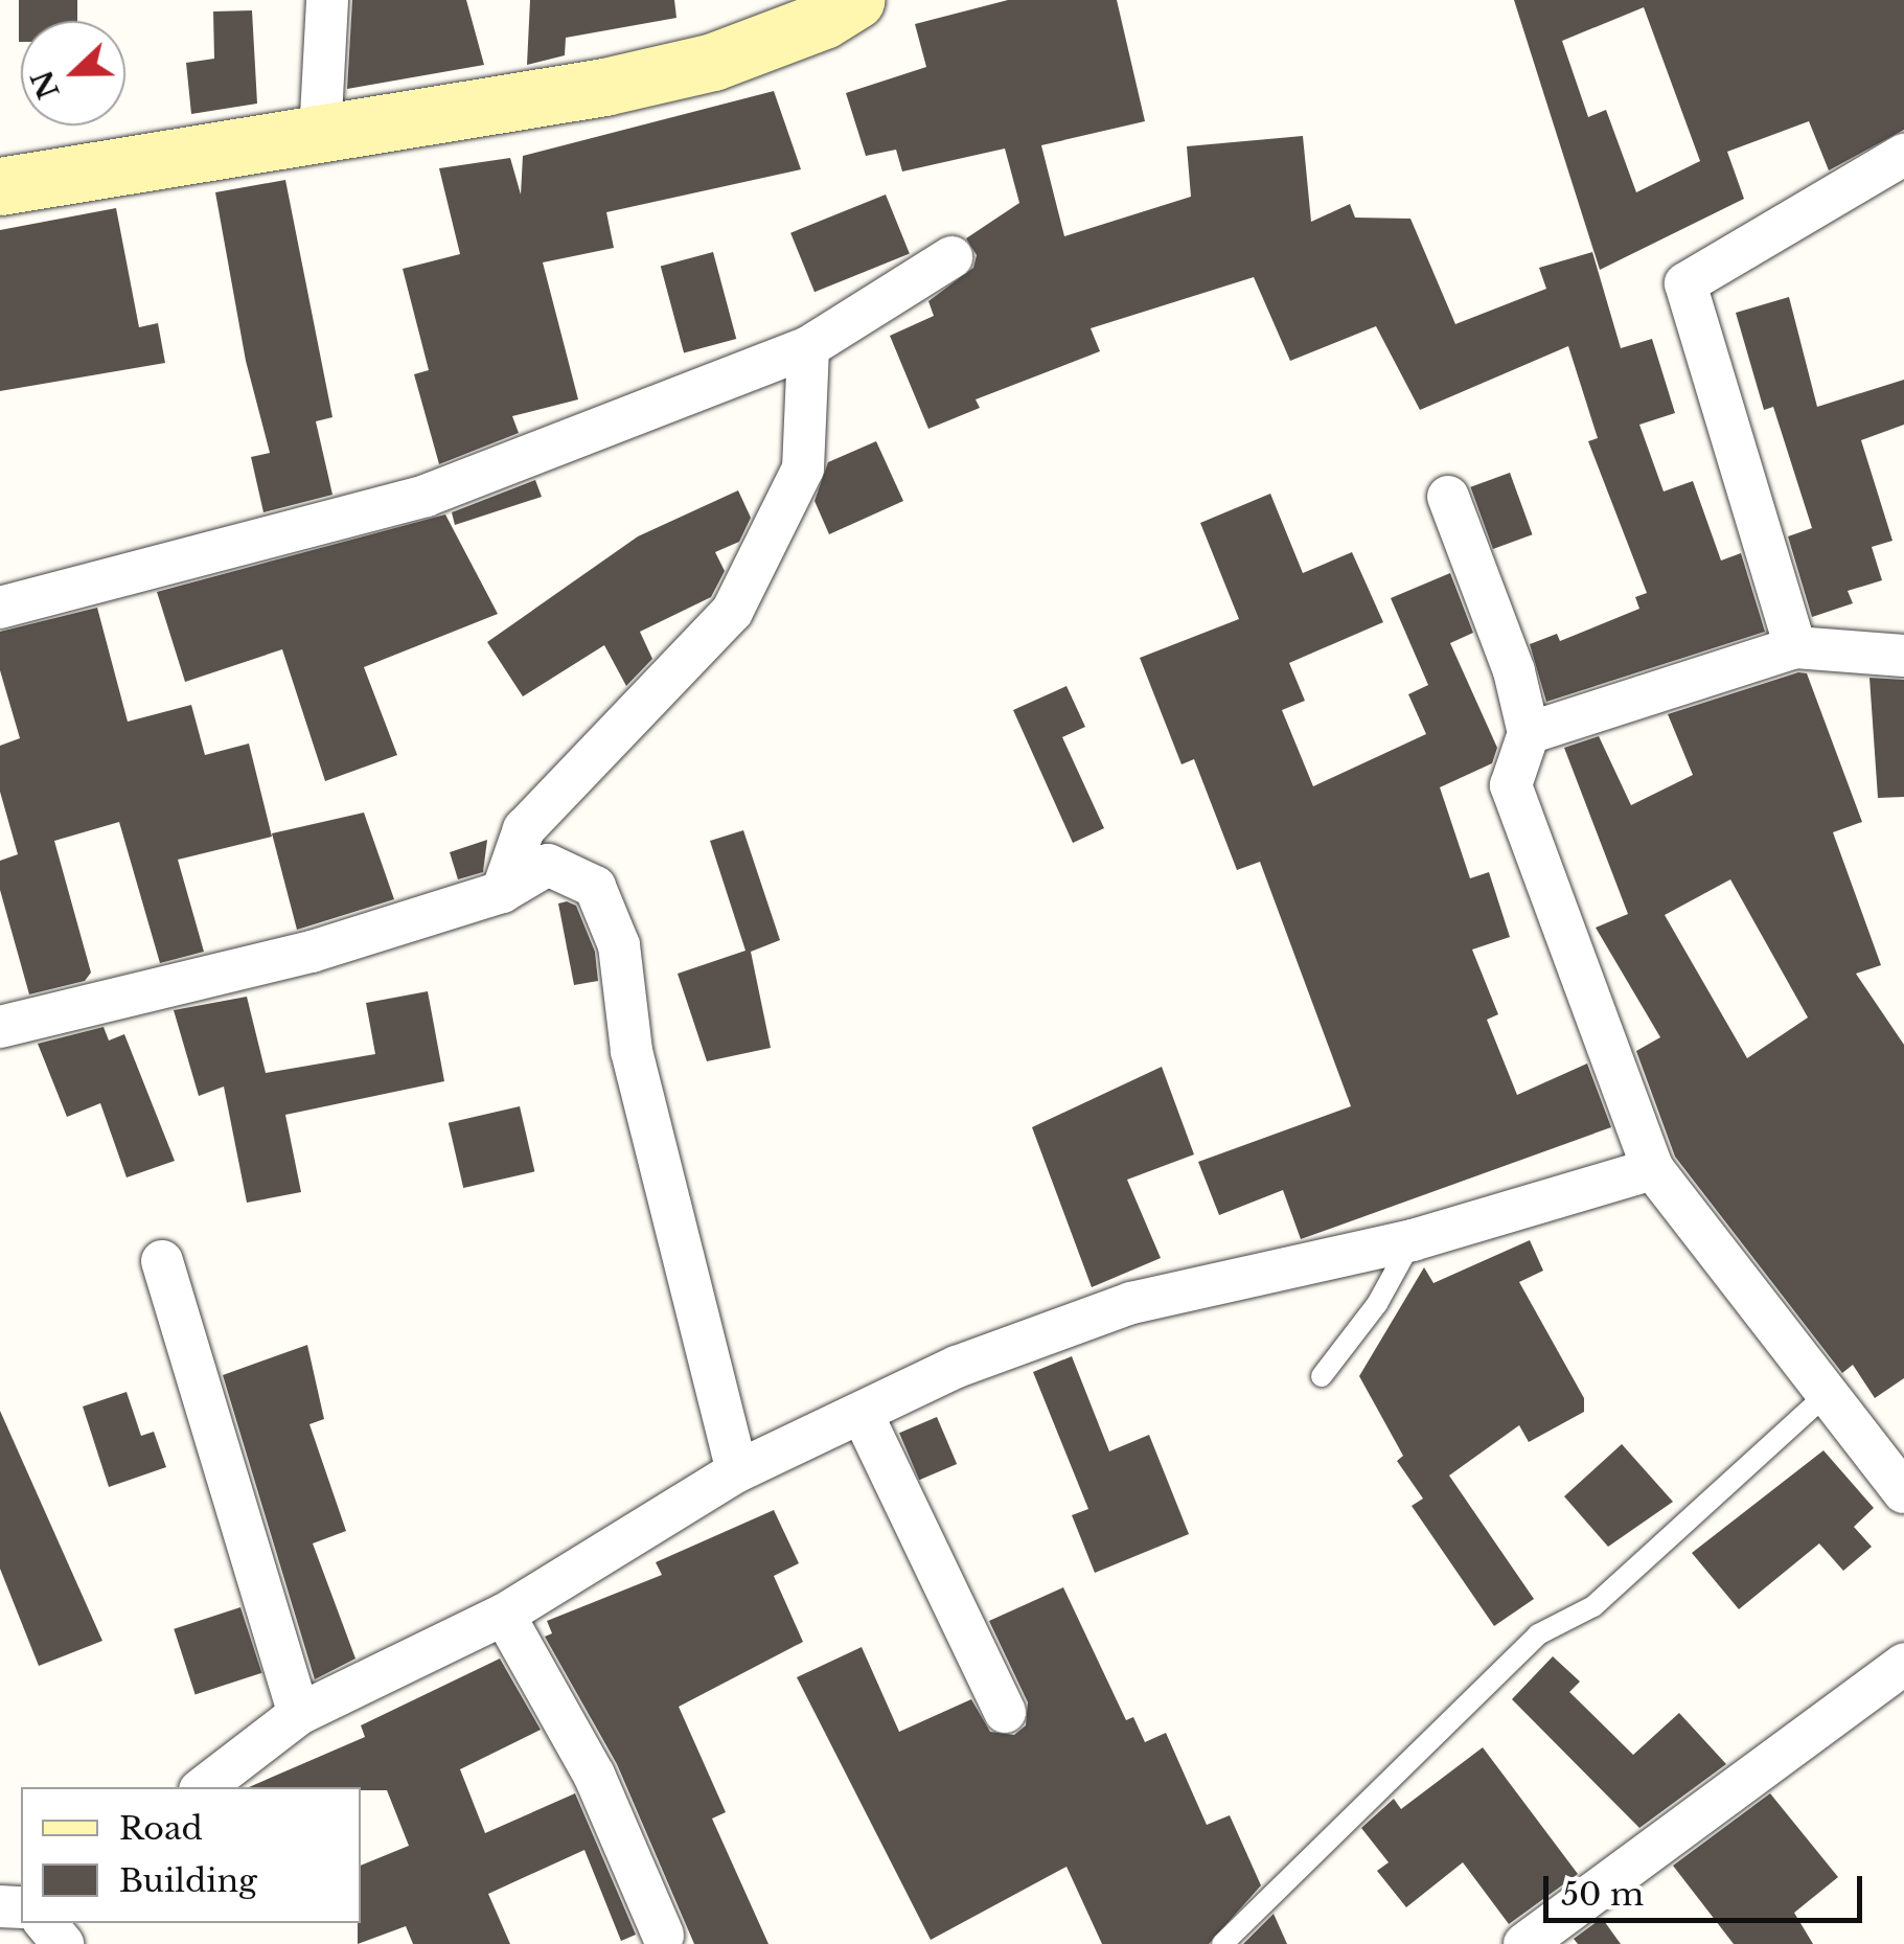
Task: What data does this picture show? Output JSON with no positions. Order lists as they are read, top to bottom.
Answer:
{
  "legend": ["Road", "Building"],
  "scale_bar": "50 m",
  "north": "left"
}
